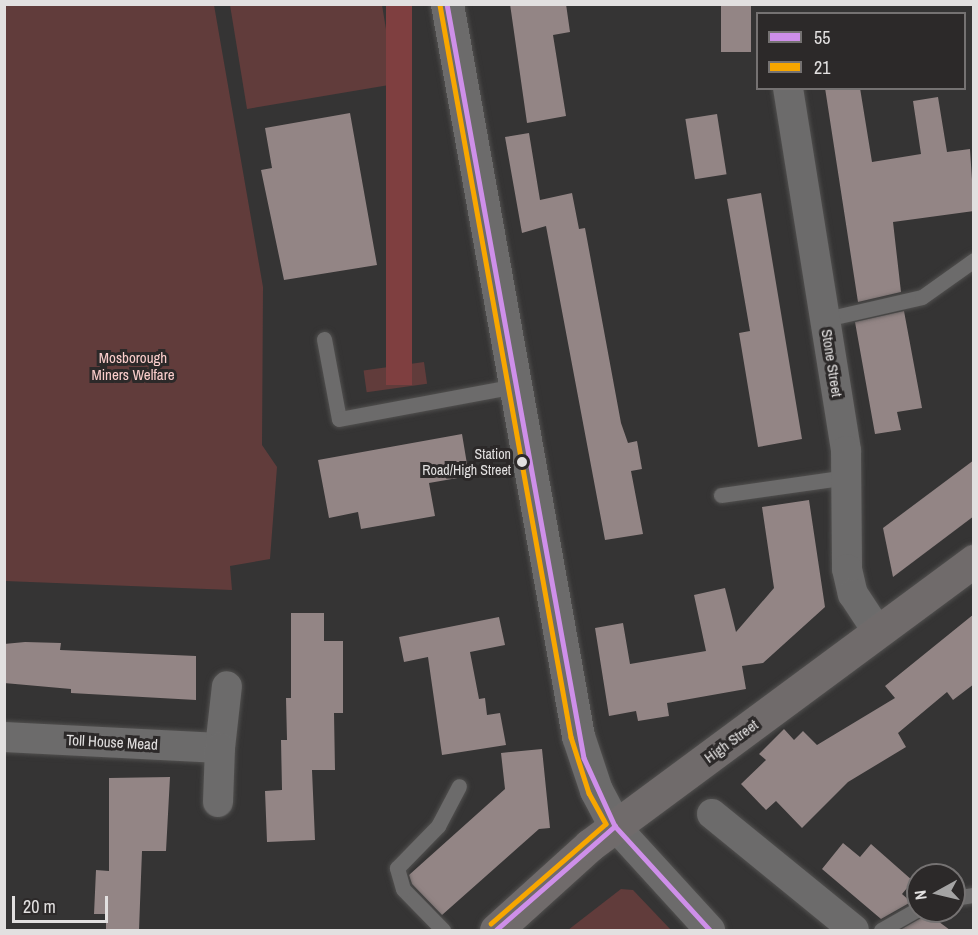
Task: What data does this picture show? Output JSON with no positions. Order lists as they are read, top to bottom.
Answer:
{
  "streets": {
    "main road": ["High Street"],
    "street": ["Stone Street", "Toll House Mead"]
  },
  "crossings": [
    ["Stone Street", "High Street"]
  ],
  "parks": ["Mosborough Miners Welfare"],
  "places": ["Station Road/High Street"],
  "lines": ["transit line 55", "transit line 21"],
  "legend": ["55", "21"],
  "scale_bar": "20 m",
  "north": "left"
}
